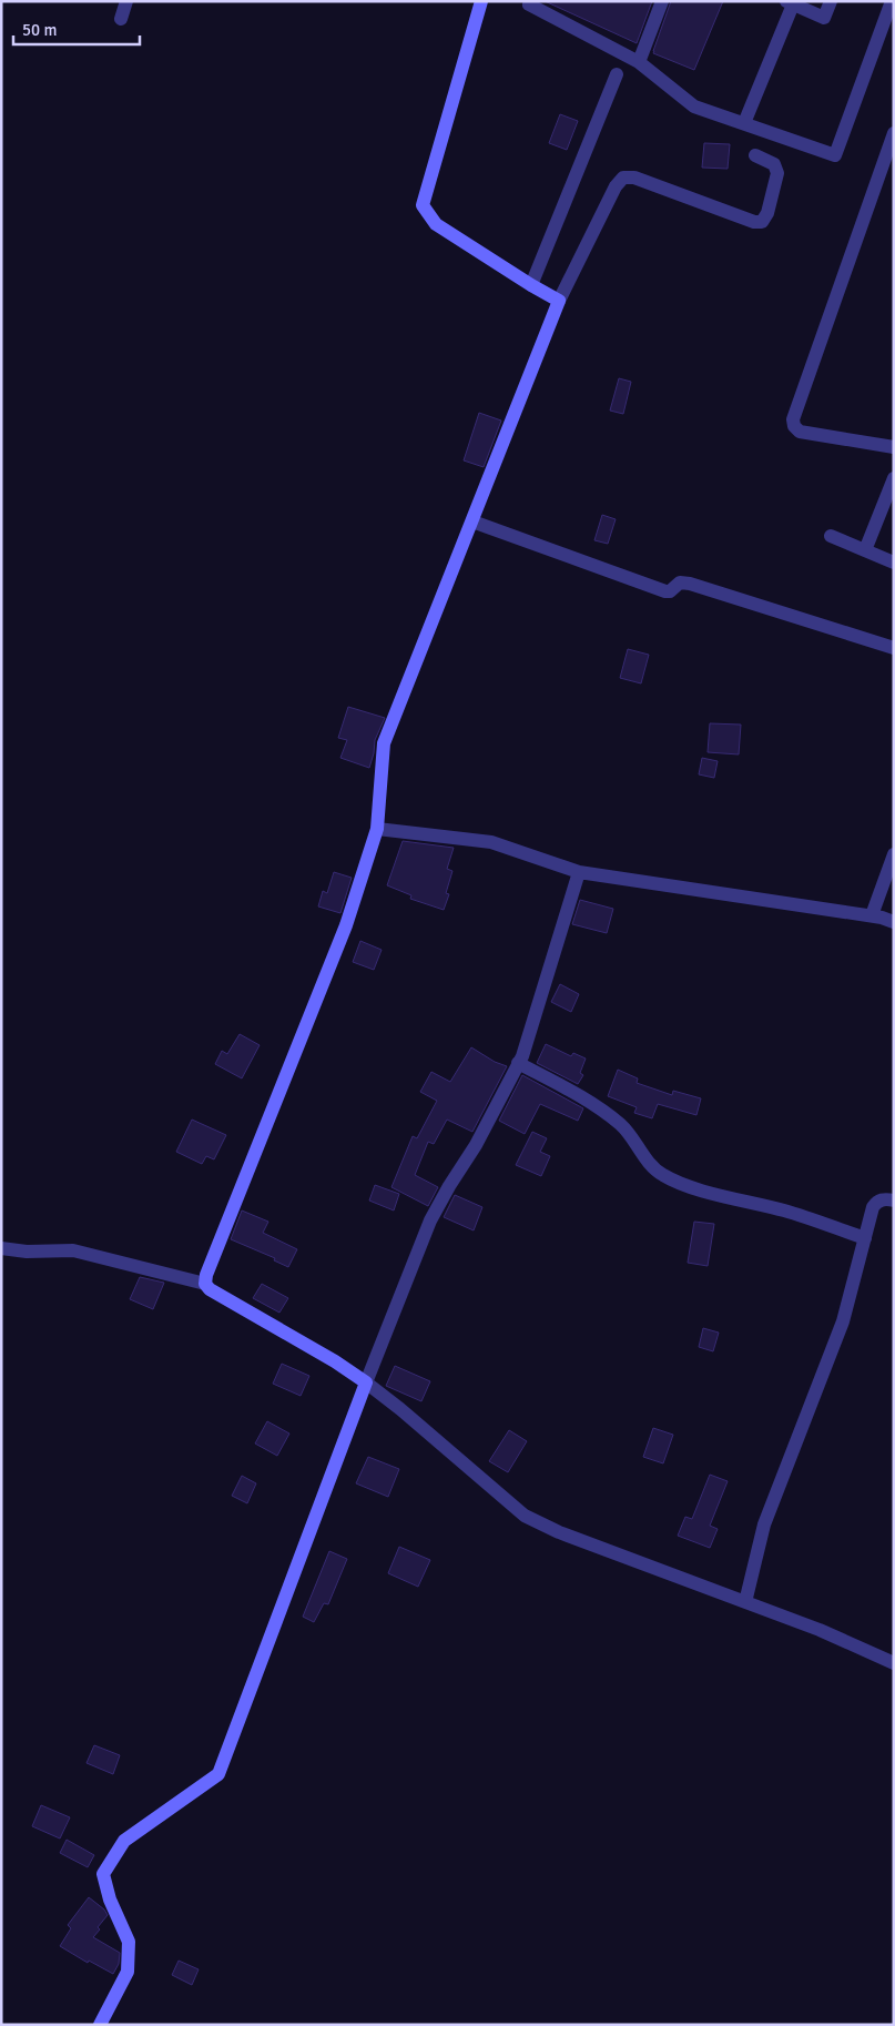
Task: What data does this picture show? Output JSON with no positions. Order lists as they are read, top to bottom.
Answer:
{
  "scale_bar": "50 m"
}
